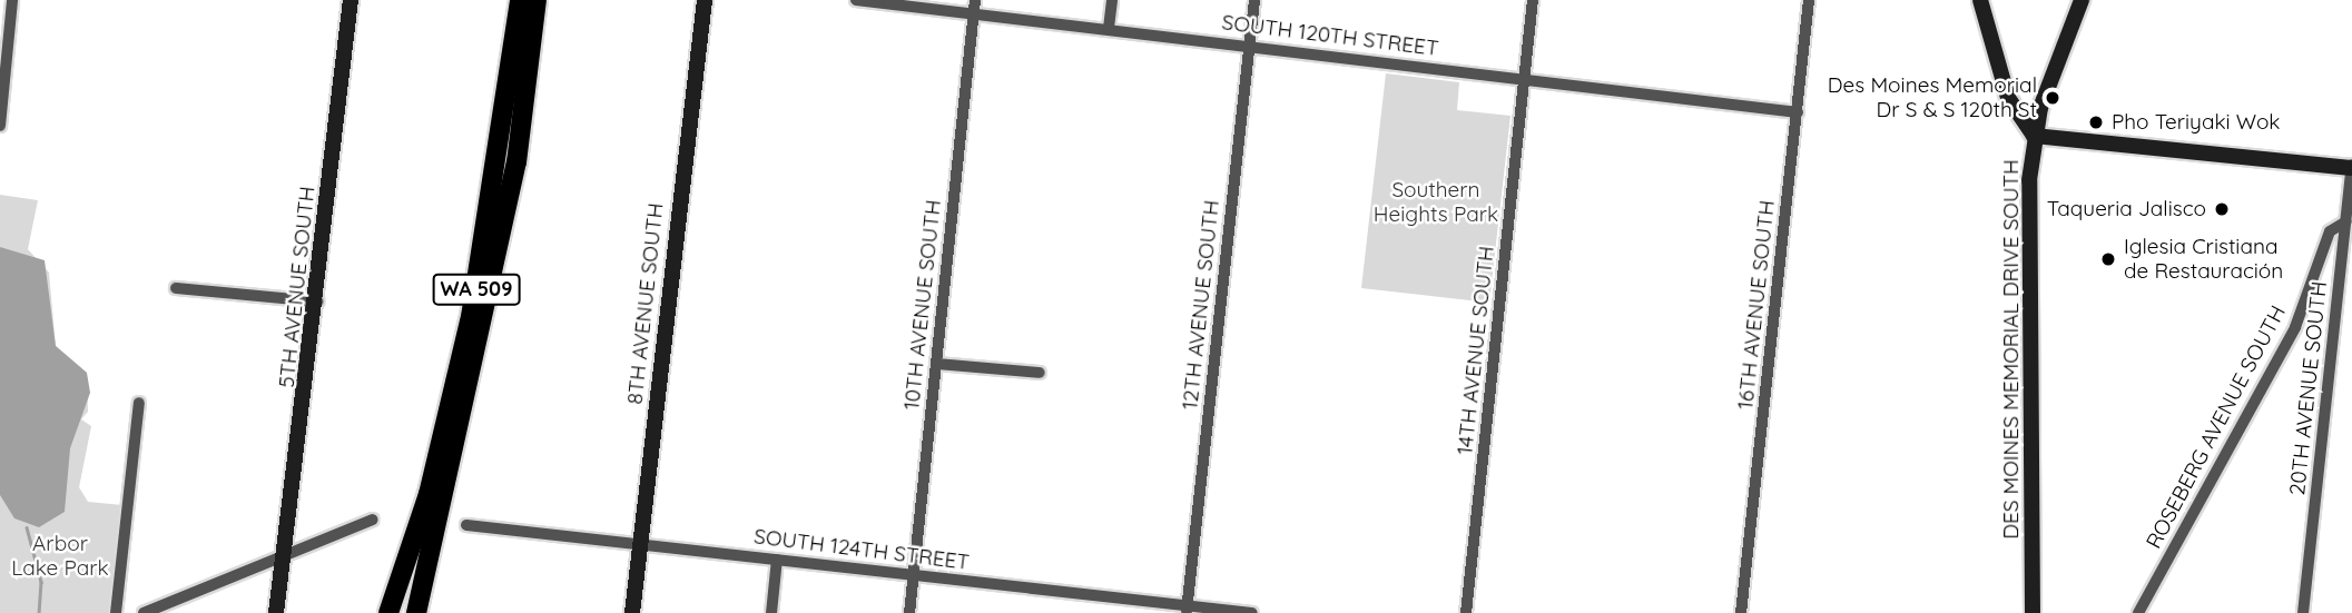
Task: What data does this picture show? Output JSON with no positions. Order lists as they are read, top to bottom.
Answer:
{
  "streets": {
    "highway": ["WA 509"],
    "street": [
      "SOUTH 120TH STREET",
      "5TH AVENUE SOUTH",
      "8TH AVENUE SOUTH",
      "10TH AVENUE SOUTH",
      "12TH AVENUE SOUTH",
      "16TH AVENUE SOUTH",
      "DES MOINES MEMORIAL DRIVE SOUTH",
      "14TH AVENUE SOUTH",
      "20TH AVENUE SOUTH",
      "ROSEBERG AVENUE SOUTH",
      "SOUTH 124TH STREET"
    ]
  },
  "crossings": [
    ["SOUTH 120TH STREET", "10TH AVENUE SOUTH"],
    ["SOUTH 120TH STREET", "12TH AVENUE SOUTH"],
    ["SOUTH 120TH STREET", "16TH AVENUE SOUTH"],
    ["SOUTH 120TH STREET", "14TH AVENUE SOUTH"],
    ["8TH AVENUE SOUTH", "SOUTH 124TH STREET"],
    ["10TH AVENUE SOUTH", "SOUTH 124TH STREET"],
    ["12TH AVENUE SOUTH", "SOUTH 124TH STREET"],
    ["20TH AVENUE SOUTH", "ROSEBERG AVENUE SOUTH"]
  ],
  "parks": ["Southern Heights Park", "Arbor Lake Park"],
  "places": [
    "Des Moines Memorial Dr S & S 120th St",
    "Pho Teriyaki Wok",
    "Taqueria Jalisco",
    "Iglesia Cristiana de Restauración"
  ]
}
